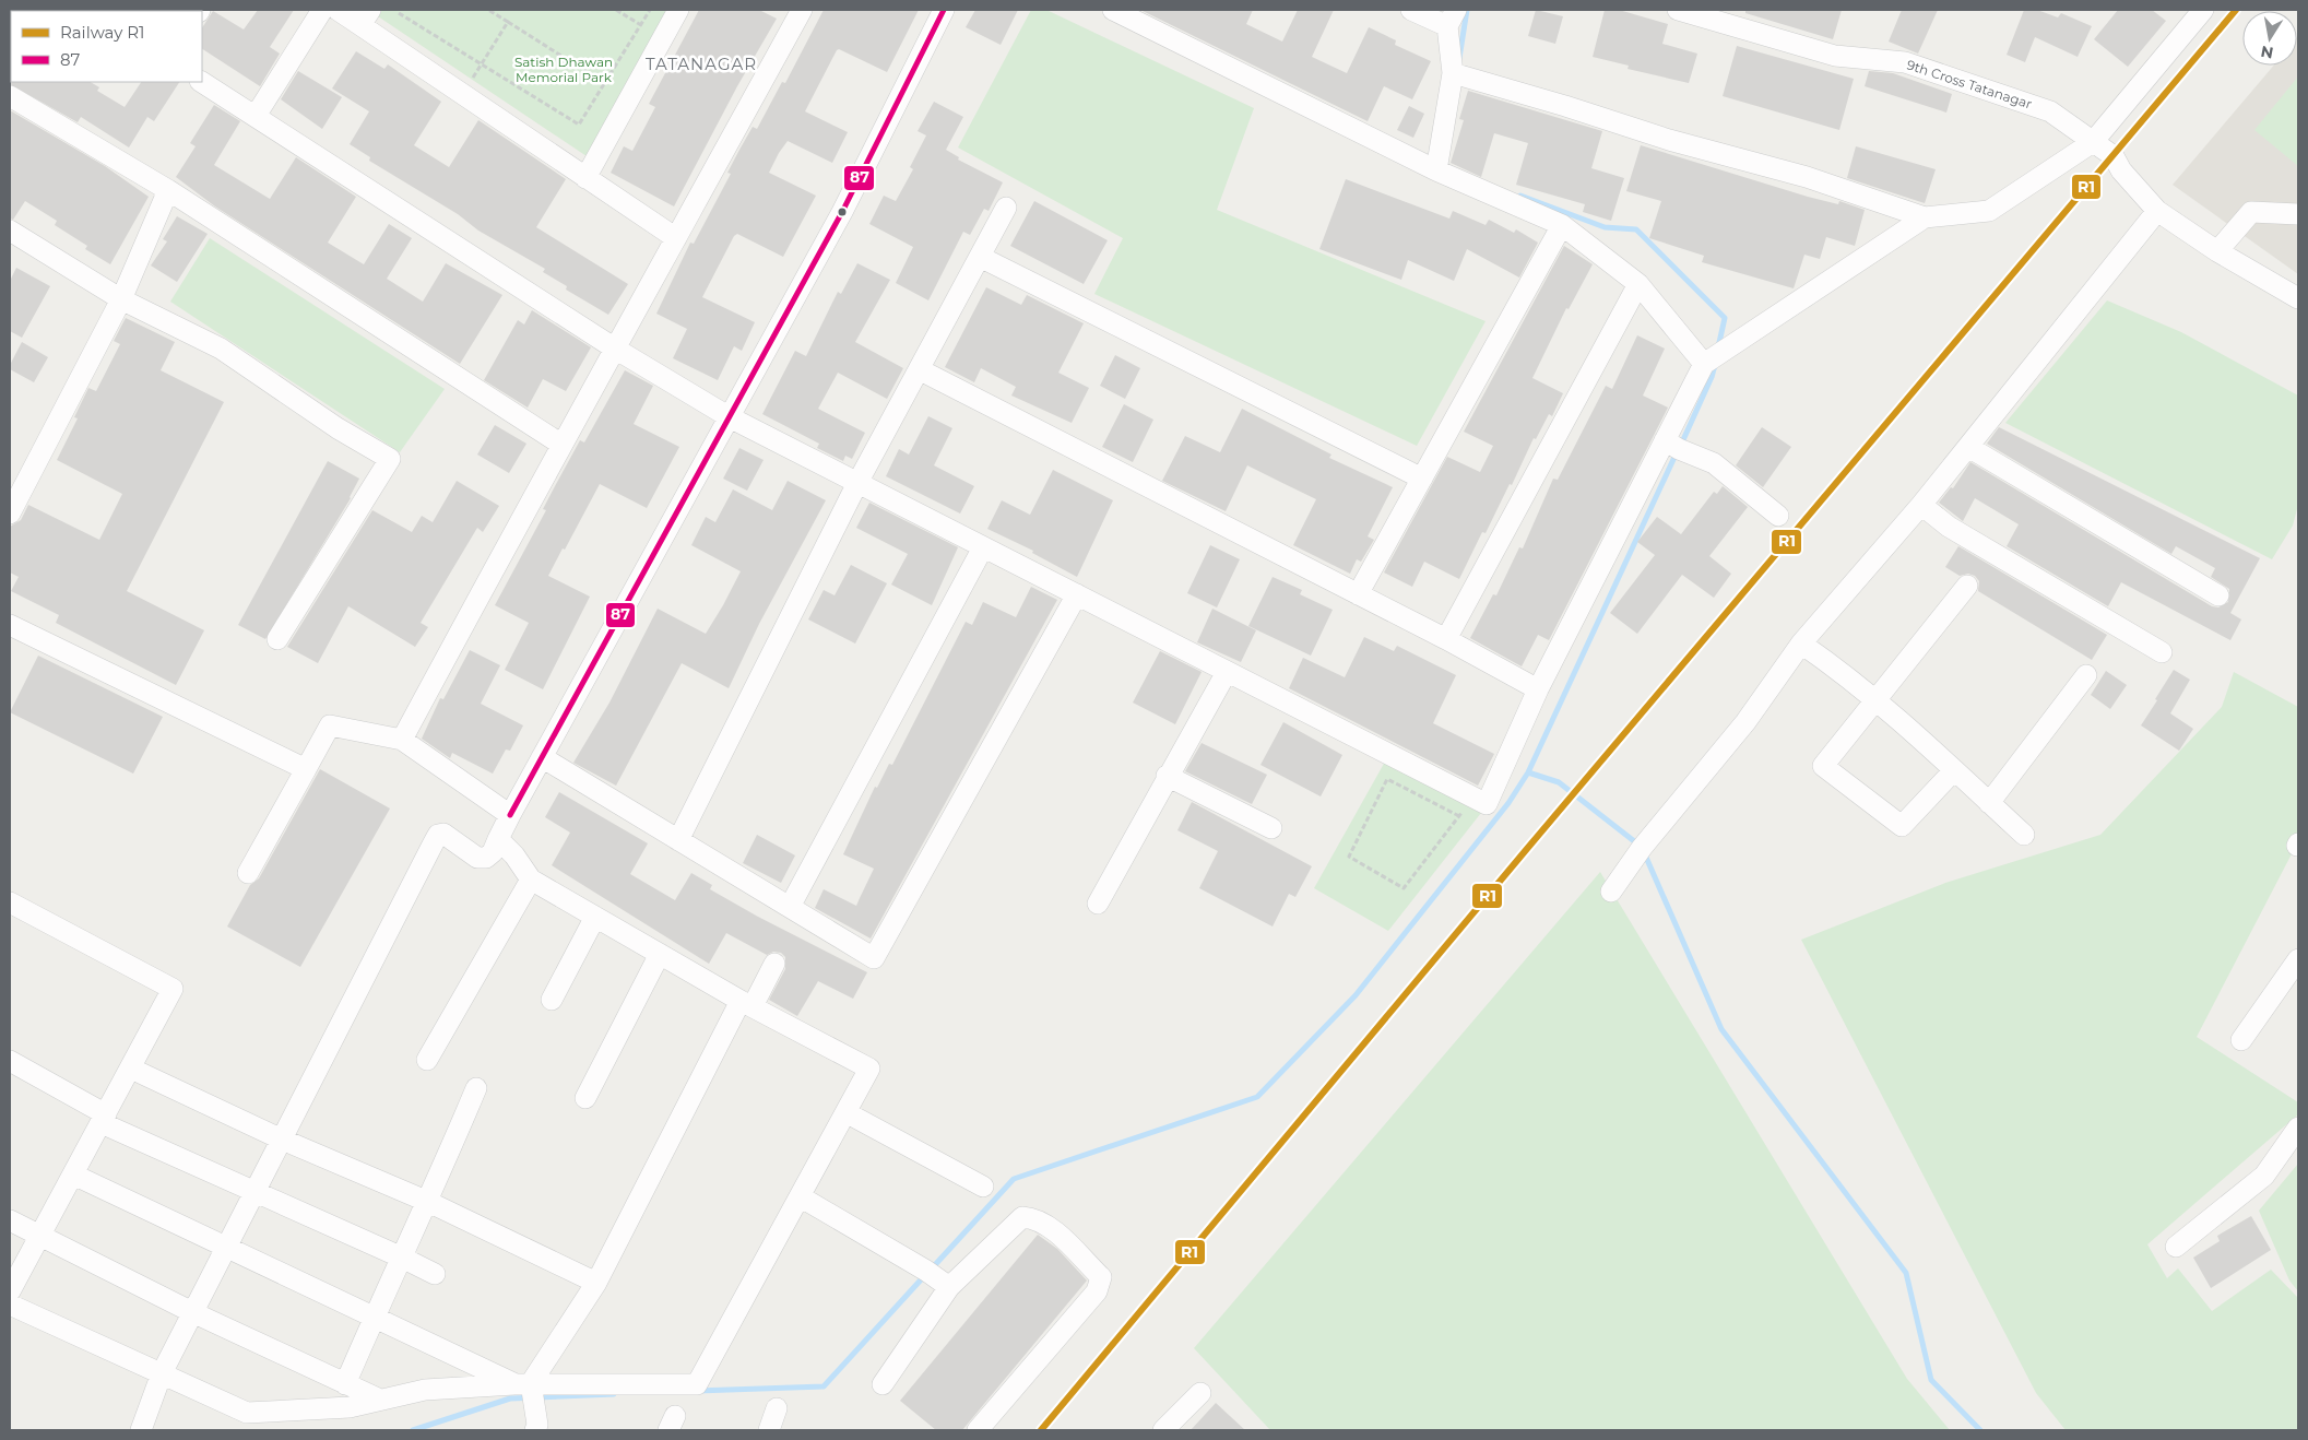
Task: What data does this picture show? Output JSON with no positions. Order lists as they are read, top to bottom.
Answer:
{
  "streets": {
    "street": ["9th Cross Tatanagar"]
  },
  "districts": ["TATANAGAR"],
  "parks": ["Satish Dhawan Memorial Park"],
  "lines": ["rail line R1", "transit line 87"],
  "legend": ["Railway R1", "87"],
  "north": "bottom"
}
